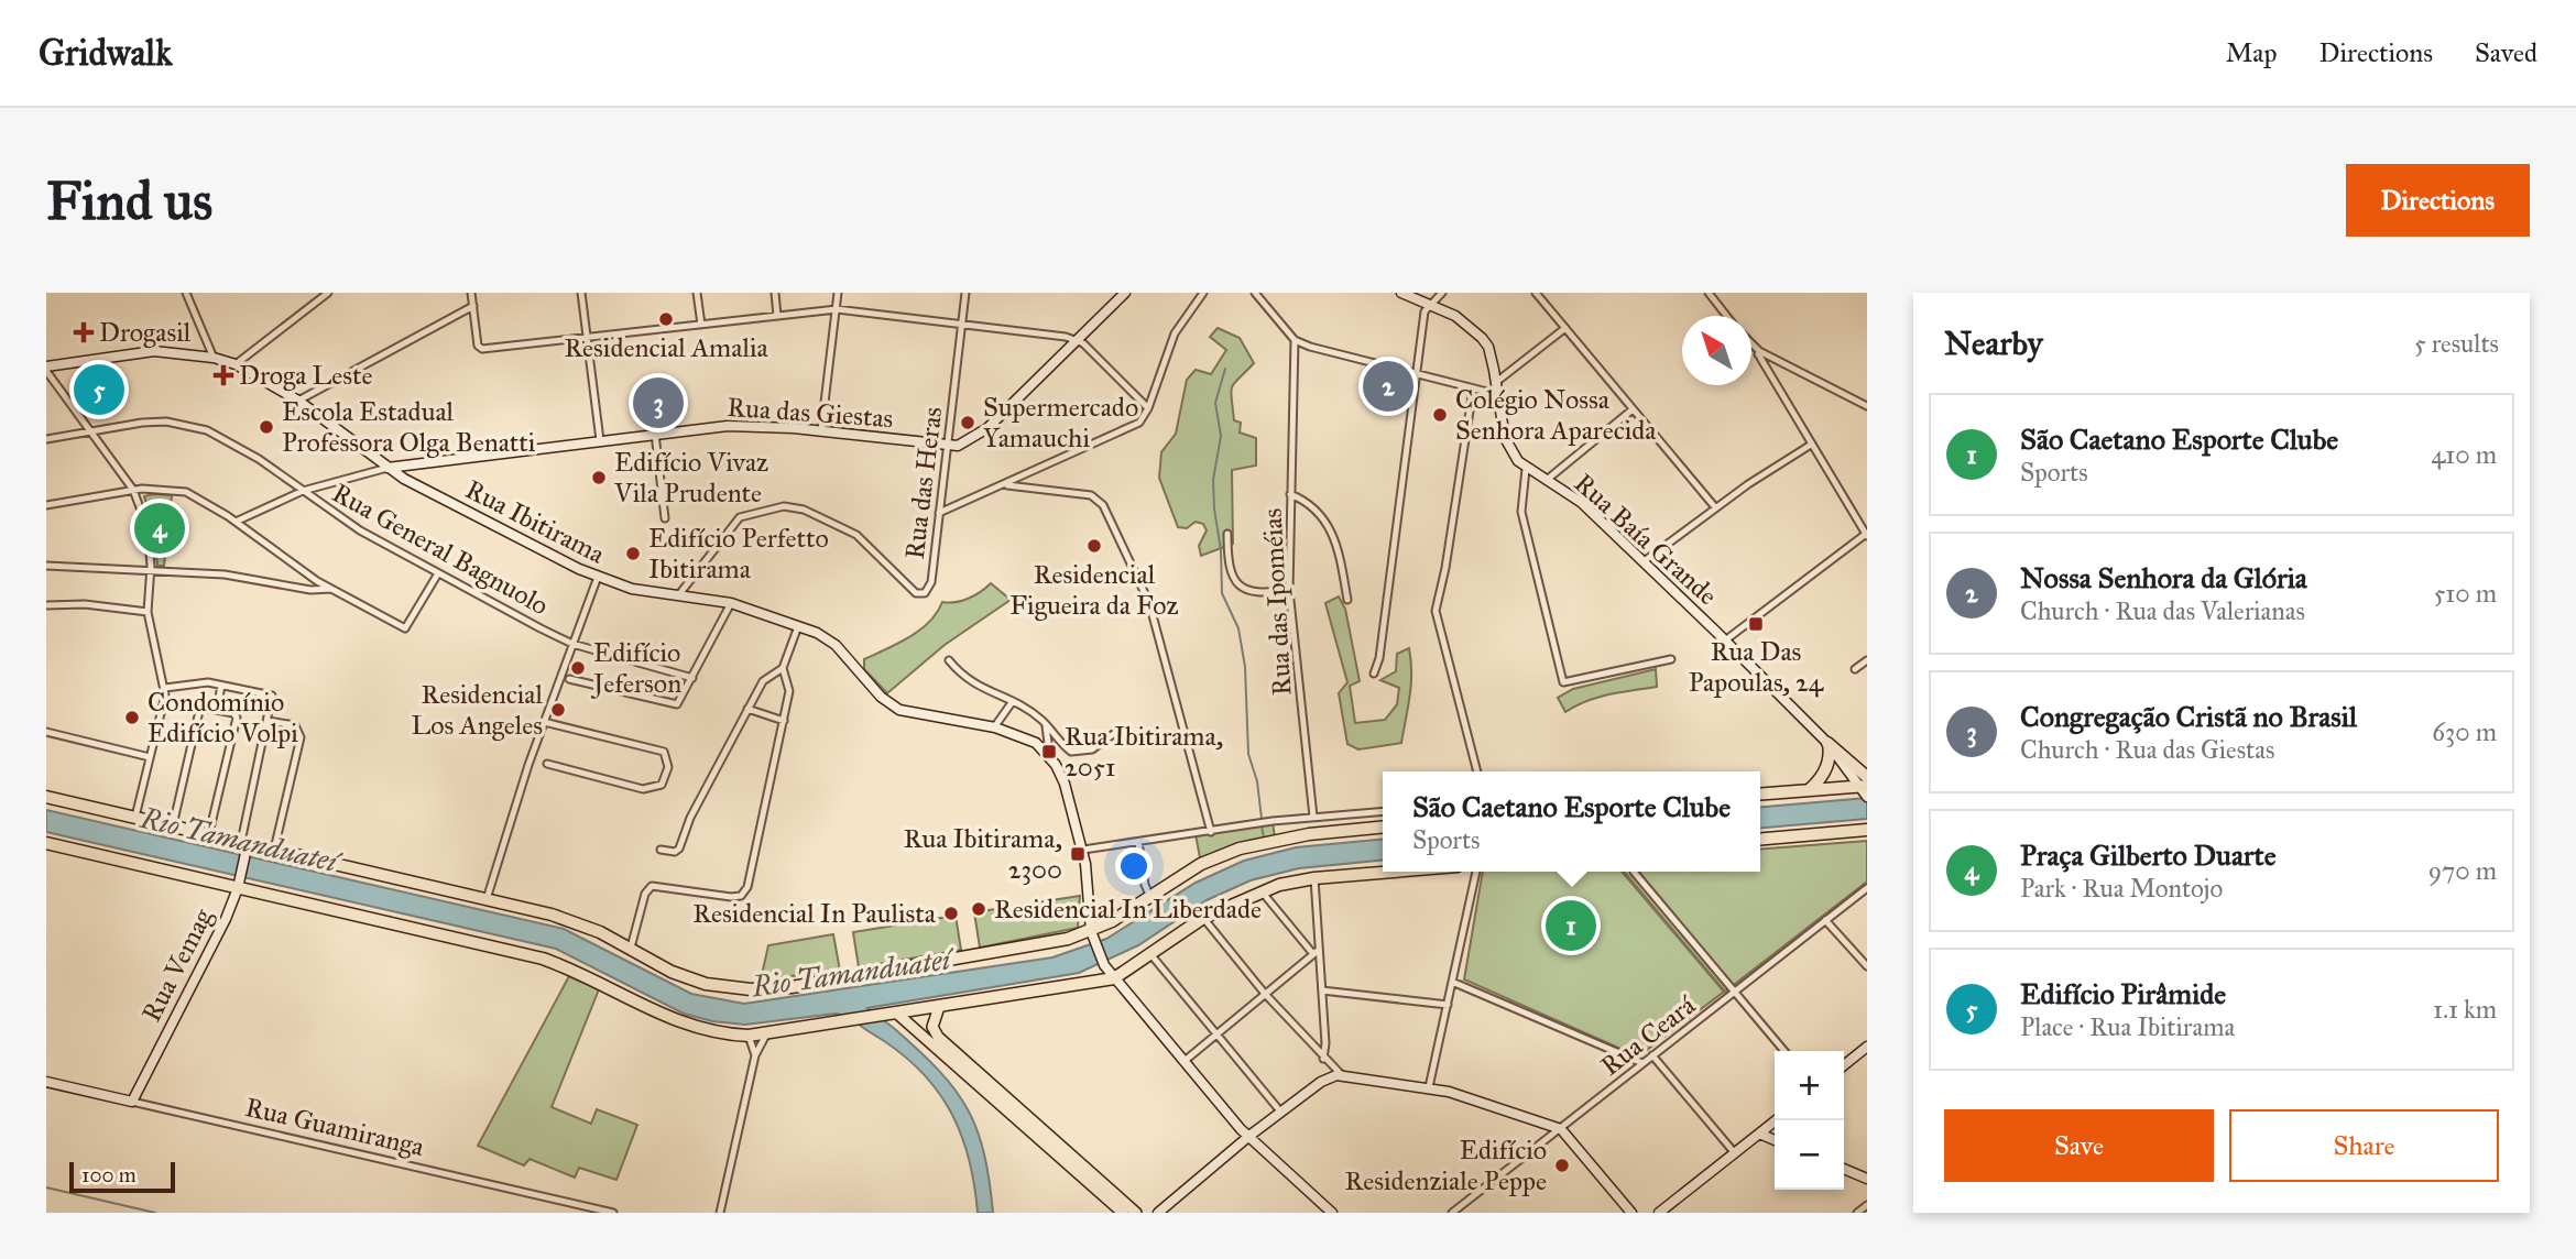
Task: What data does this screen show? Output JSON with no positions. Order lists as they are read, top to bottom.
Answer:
{
  "streets": {
    "main road": [
      "Rua das Giestas",
      "Rua Ibitirama",
      "Rua Baía Grande",
      "Rua Vemag",
      "Rua Guamiranga"
    ],
    "street": [
      "Rua das Heras",
      "Rua General Bagnuolo",
      "Rua das Ipoméias",
      "Rua Ceará"
    ]
  },
  "crossings": [
    ["Rua das Giestas", "Rua das Heras"],
    ["Rua das Giestas", "Rua Ibitirama"],
    ["Rua das Heras", "Rua Ibitirama"],
    ["Rua Vemag", "Rua Guamiranga"]
  ],
  "water": ["Rio Tamanduateí"],
  "places": {
    "other": [
      "Residencial Amalia",
      "Colégio Nossa Senhora Aparecida",
      "Supermercado Yamauchi",
      "Escola Estadual Professora Olga Benatti",
      "Edifício Vivaz Vila Prudente",
      "Residencial Figueira da Foz",
      "Edifício Perfetto Ibitirama",
      "Edifício Jeferson",
      "Residencial Los Angeles",
      "Condomínio Edifício Volpi",
      "Residencial In Liberdade",
      "Residencial In Paulista",
      "Edifício Residenziale Peppe"
    ],
    "health": ["Drogasil", "Droga Leste"],
    "transit": ["Rua Das Papoulas, 24", "Rua Ibitirama, 2051", "Rua Ibitirama, 2300"]
  },
  "scale_bar": "100 m",
  "north": "top left",
  "page": {
    "header": "Gridwalk",
    "nav": ["Map", "Directions", "Saved"],
    "buttons": [
      "Directions",
      ["Save", "Share"]
    ],
    "title": "Find us",
    "heading": ["Nearby", "5 results"],
    "pins": [
      "2",
      "5",
      "3",
      "4",
      "1"
    ],
    "list": [
      {
        "mark": "1",
        "name": "São Caetano Esporte Clube",
        "note": "Sports",
        "value": "410 m"
      },
      {
        "mark": "2",
        "name": "Nossa Senhora da Glória",
        "note": "Church · Rua das Valerianas",
        "value": "510 m"
      },
      {
        "mark": "3",
        "name": "Congregação Cristã no Brasil",
        "note": "Church · Rua das Giestas",
        "value": "630 m"
      },
      {
        "mark": "4",
        "name": "Praça Gilberto Duarte",
        "note": "Park · Rua Montojo",
        "value": "970 m"
      },
      {
        "mark": "5",
        "name": "Edifício Pirâmide",
        "note": "Place · Rua Ibitirama",
        "value": "1.1 km"
      }
    ],
    "popup": ["São Caetano Esporte Clube", "Sports"],
    "map_buttons": ["+", "−"],
    "scale": "100 m"
  }
}
